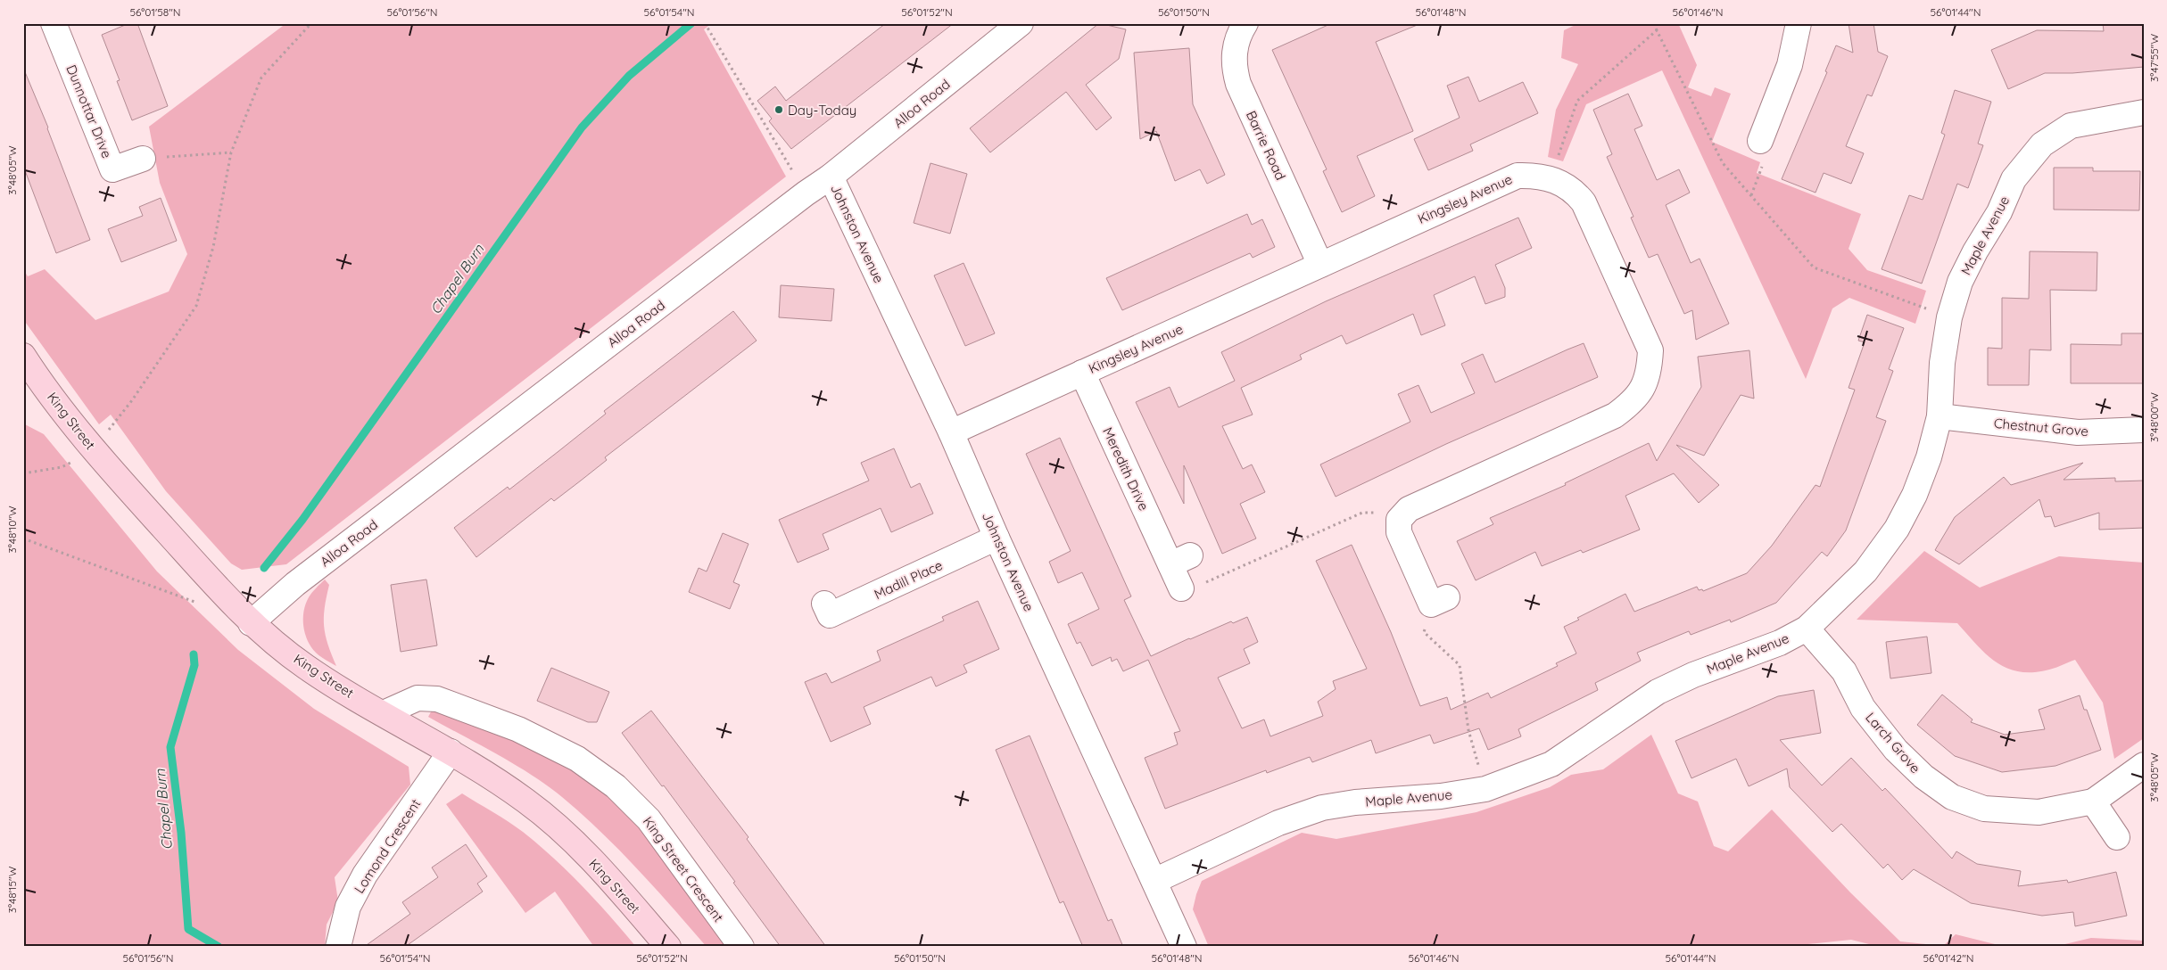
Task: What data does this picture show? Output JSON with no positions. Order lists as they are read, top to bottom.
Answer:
{
  "streets": {
    "main road": ["King Street"],
    "street": [
      "Alloa Road",
      "Dunnottar Drive",
      "Barrie Road",
      "Kingsley Avenue",
      "Johnston Avenue",
      "Maple Avenue",
      "Chestnut Grove",
      "Meredith Drive",
      "Madill Place",
      "Larch Grove",
      "Lomond Crescent",
      "King Street Crescent"
    ]
  },
  "crossings": [
    ["Alloa Road", "Johnston Avenue"],
    ["Alloa Road", "King Street"],
    ["Barrie Road", "Kingsley Avenue"],
    ["Kingsley Avenue", "Johnston Avenue"],
    ["Kingsley Avenue", "Meredith Drive"],
    ["Johnston Avenue", "Maple Avenue"],
    ["Johnston Avenue", "Madill Place"],
    ["Maple Avenue", "Chestnut Grove"],
    ["Maple Avenue", "Larch Grove"],
    ["King Street", "Lomond Crescent"],
    ["King Street", "King Street Crescent"]
  ],
  "water": ["Chapel Burn"],
  "places": ["Day-Today"],
  "coordinates": [
    "56°01'58\"N",
    "56°01'56\"N",
    "56°01'54\"N",
    "56°01'52\"N",
    "56°01'50\"N",
    "56°01'48\"N",
    "56°01'46\"N",
    "56°01'44\"N",
    "3°47'55\"W",
    "3°48'05\"W",
    "3°48'00\"W",
    "3°48'10\"W",
    "3°48'15\"W",
    "56°01'42\"N"
  ]
}
